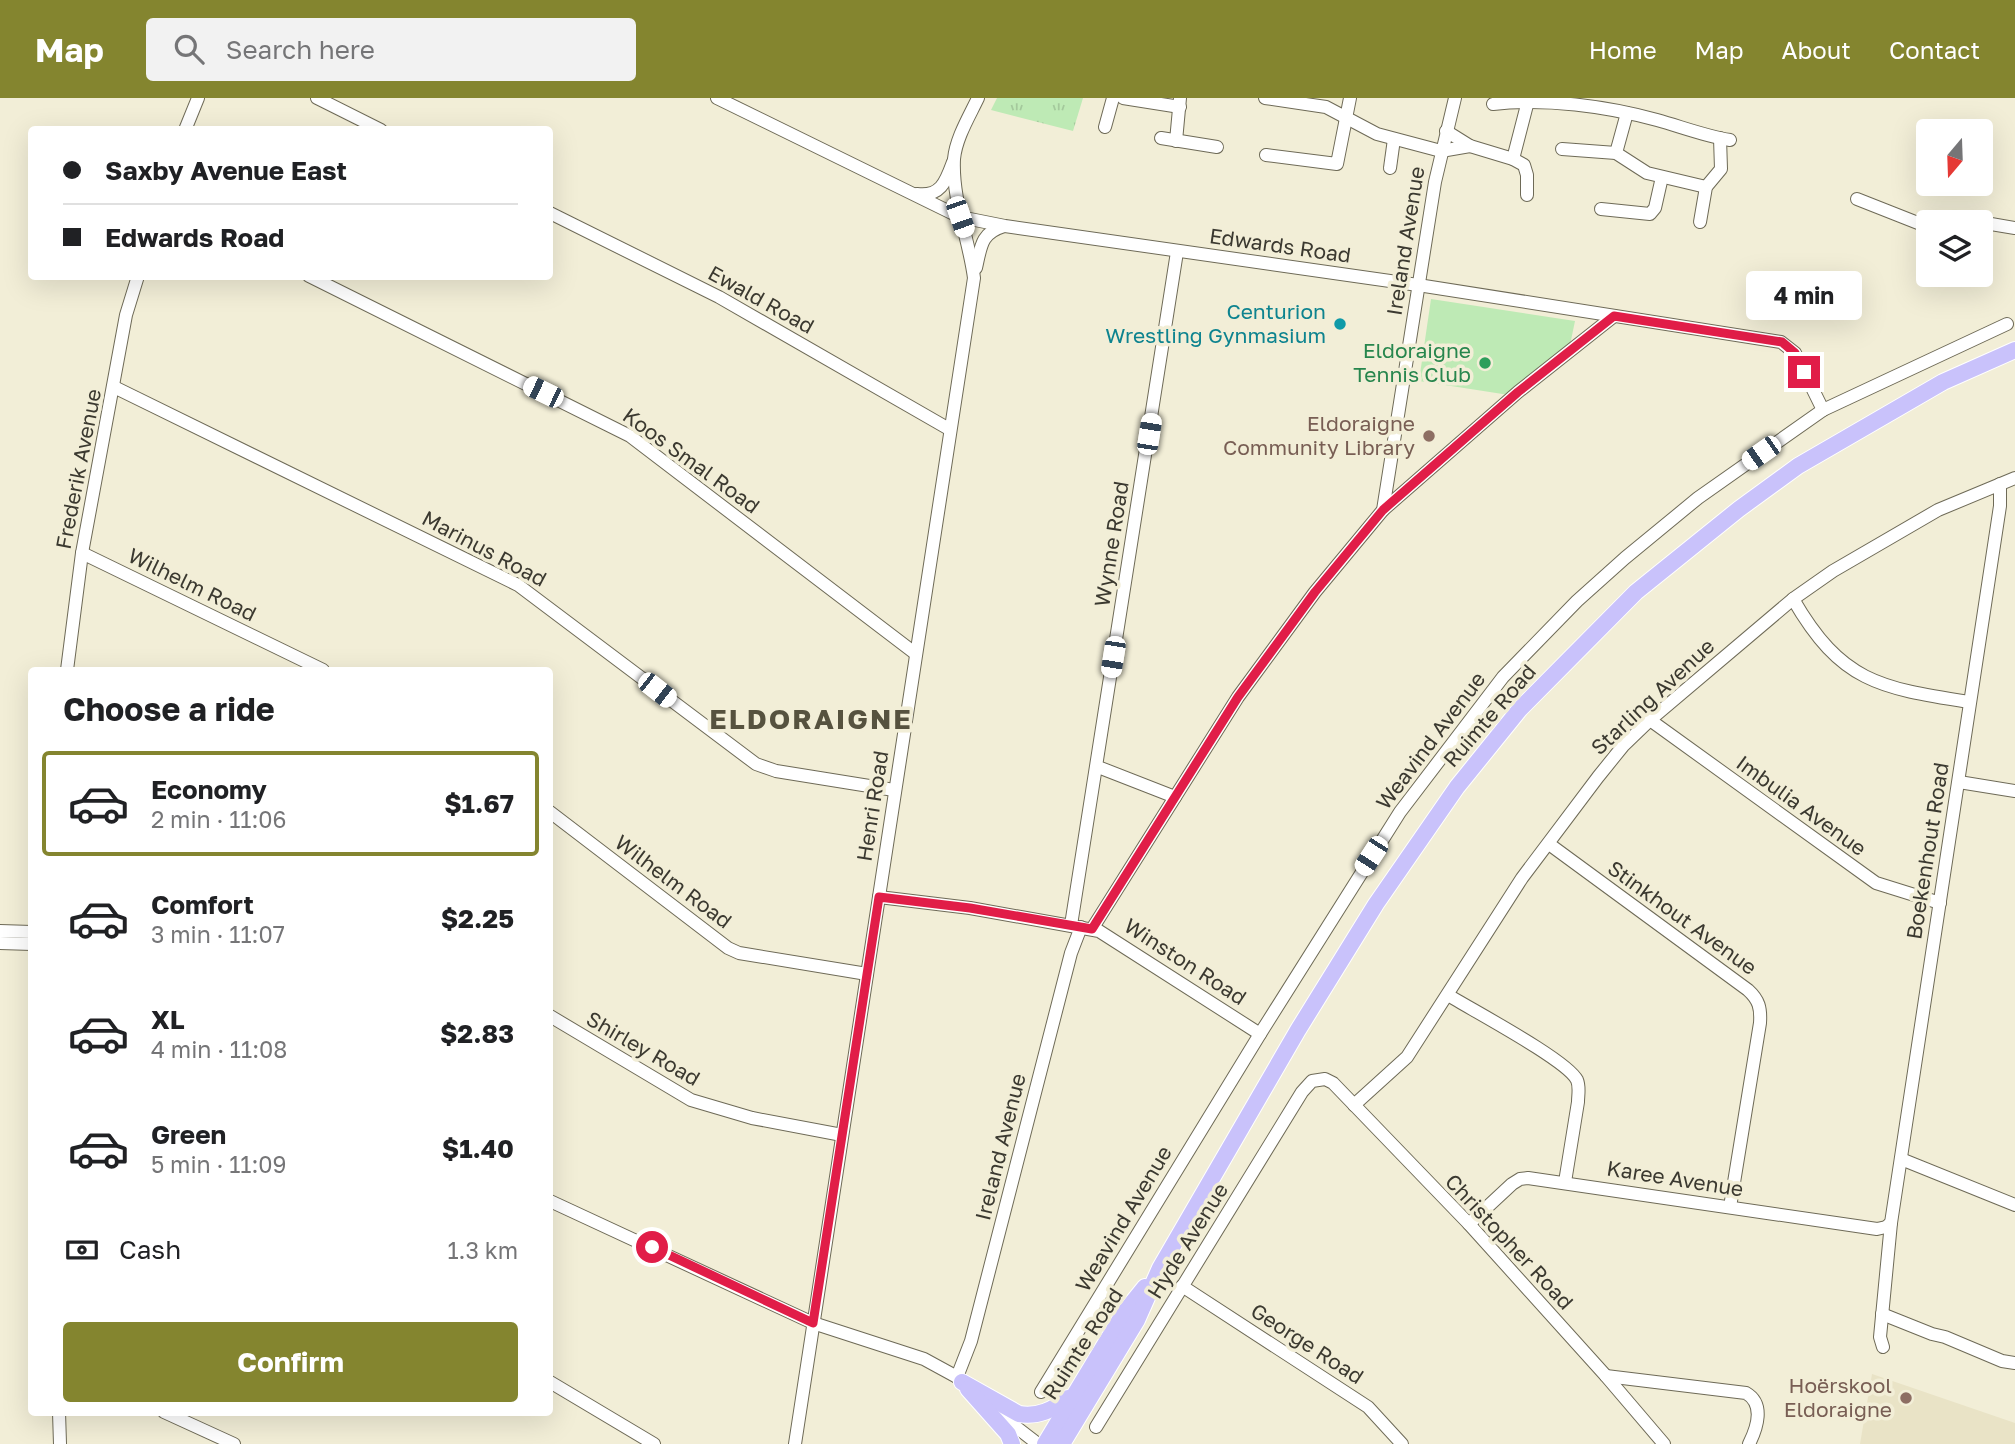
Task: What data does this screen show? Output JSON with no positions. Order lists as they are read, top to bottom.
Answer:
{
  "streets": {
    "main road": ["Ruimte Road"],
    "street": [
      "Ireland Avenue",
      "Edwards Road",
      "Ewald Road",
      "Koos Smal Road",
      "Frederik Avenue",
      "Wynne Road",
      "Marinus Road",
      "Wilhelm Road",
      "Starling Avenue",
      "Weavind Avenue",
      "Henri Road",
      "Imbulia Avenue",
      "Boekenhout Road",
      "Stinkhout Avenue",
      "Winston Road",
      "Shirley Road",
      "Karee Avenue",
      "Hyde Avenue",
      "Christopher Road",
      "George Road"
    ]
  },
  "crossings": [
    ["Ireland Avenue", "Edwards Road"],
    ["Ireland Avenue", "Wynne Road"],
    ["Ireland Avenue", "Winston Road"],
    ["Edwards Road", "Wynne Road"],
    ["Edwards Road", "Weavind Avenue"],
    ["Edwards Road", "Henri Road"],
    ["Ewald Road", "Henri Road"],
    ["Koos Smal Road", "Henri Road"],
    ["Frederik Avenue", "Marinus Road"],
    ["Frederik Avenue", "Wilhelm Road"],
    ["Wynne Road", "Winston Road"],
    ["Marinus Road", "Henri Road"],
    ["Wilhelm Road", "Henri Road"],
    ["Starling Avenue", "Imbulia Avenue"],
    ["Starling Avenue", "Boekenhout Road"],
    ["Starling Avenue", "Stinkhout Avenue"],
    ["Starling Avenue", "Christopher Road"],
    ["Weavind Avenue", "Winston Road"],
    ["Henri Road", "Winston Road"],
    ["Henri Road", "Shirley Road"],
    ["Imbulia Avenue", "Boekenhout Road"],
    ["Boekenhout Road", "Karee Avenue"],
    ["Stinkhout Avenue", "Karee Avenue"],
    ["Karee Avenue", "Christopher Road"],
    ["Hyde Avenue", "Christopher Road"],
    ["Hyde Avenue", "George Road"]
  ],
  "districts": ["ELDORAIGNE"],
  "places": [
    "Centurion Wrestling Gynmasium",
    "Eldoraigne Tennis Club",
    "Eldoraigne Community Library",
    "Hoërskool Eldoraigne"
  ],
  "north": "bottom",
  "page": {
    "header": "Map",
    "search": "Search here",
    "nav": [
      "Home",
      "Map",
      "About",
      "Contact"
    ],
    "banner": ["Saxby Avenue East", "Edwards Road"],
    "bubble": "4 min",
    "heading": "Choose a ride",
    "list": [
      {
        "name": "Economy",
        "note": "2 min · 11:06",
        "value": "$1.67"
      },
      {
        "name": "Comfort",
        "note": "3 min · 11:07",
        "value": "$2.25"
      },
      {
        "name": "XL",
        "note": "4 min · 11:08",
        "value": "$2.83"
      },
      {
        "name": "Green",
        "note": "5 min · 11:09",
        "value": "$1.40"
      }
    ],
    "pay": ["Cash", "1.3 km"],
    "buttons": "Confirm"
  }
}
